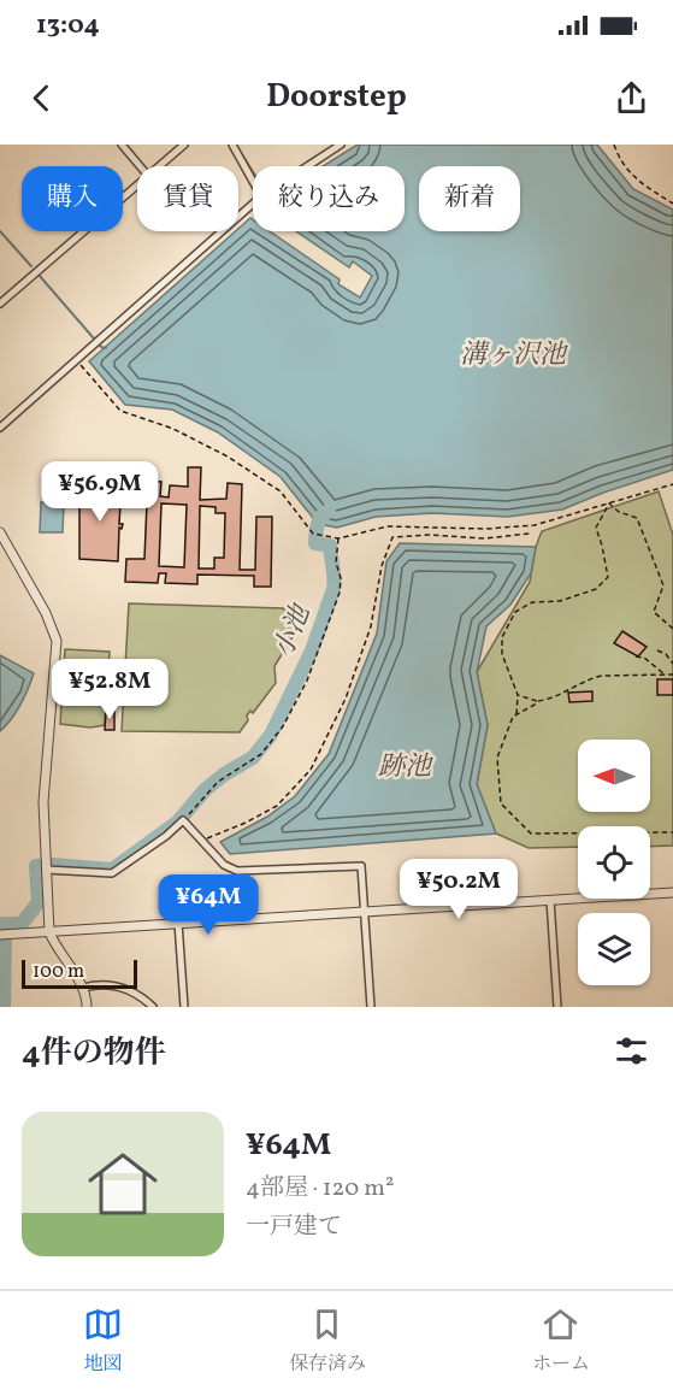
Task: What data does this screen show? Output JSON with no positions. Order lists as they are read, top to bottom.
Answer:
{
  "water": ["溝ヶ沢池", "小池", "跡池"],
  "scale_bar": "100 m",
  "north": "left",
  "page": {
    "status": "13:04",
    "header": "Doorstep",
    "chip": [
      "購入",
      "賃貸",
      "絞り込み",
      "新着"
    ],
    "price": [
      "¥56.9M",
      "¥52.8M",
      "¥50.2M",
      "¥64M"
    ],
    "scale": "100 m",
    "heading": "4件の物件",
    "list": [
      {
        "name": "¥64M",
        "note": "4部屋 · 120 m² · 一戸建て"
      }
    ],
    "tabs": ["地図", "保存済み", "ホーム"]
  }
}
